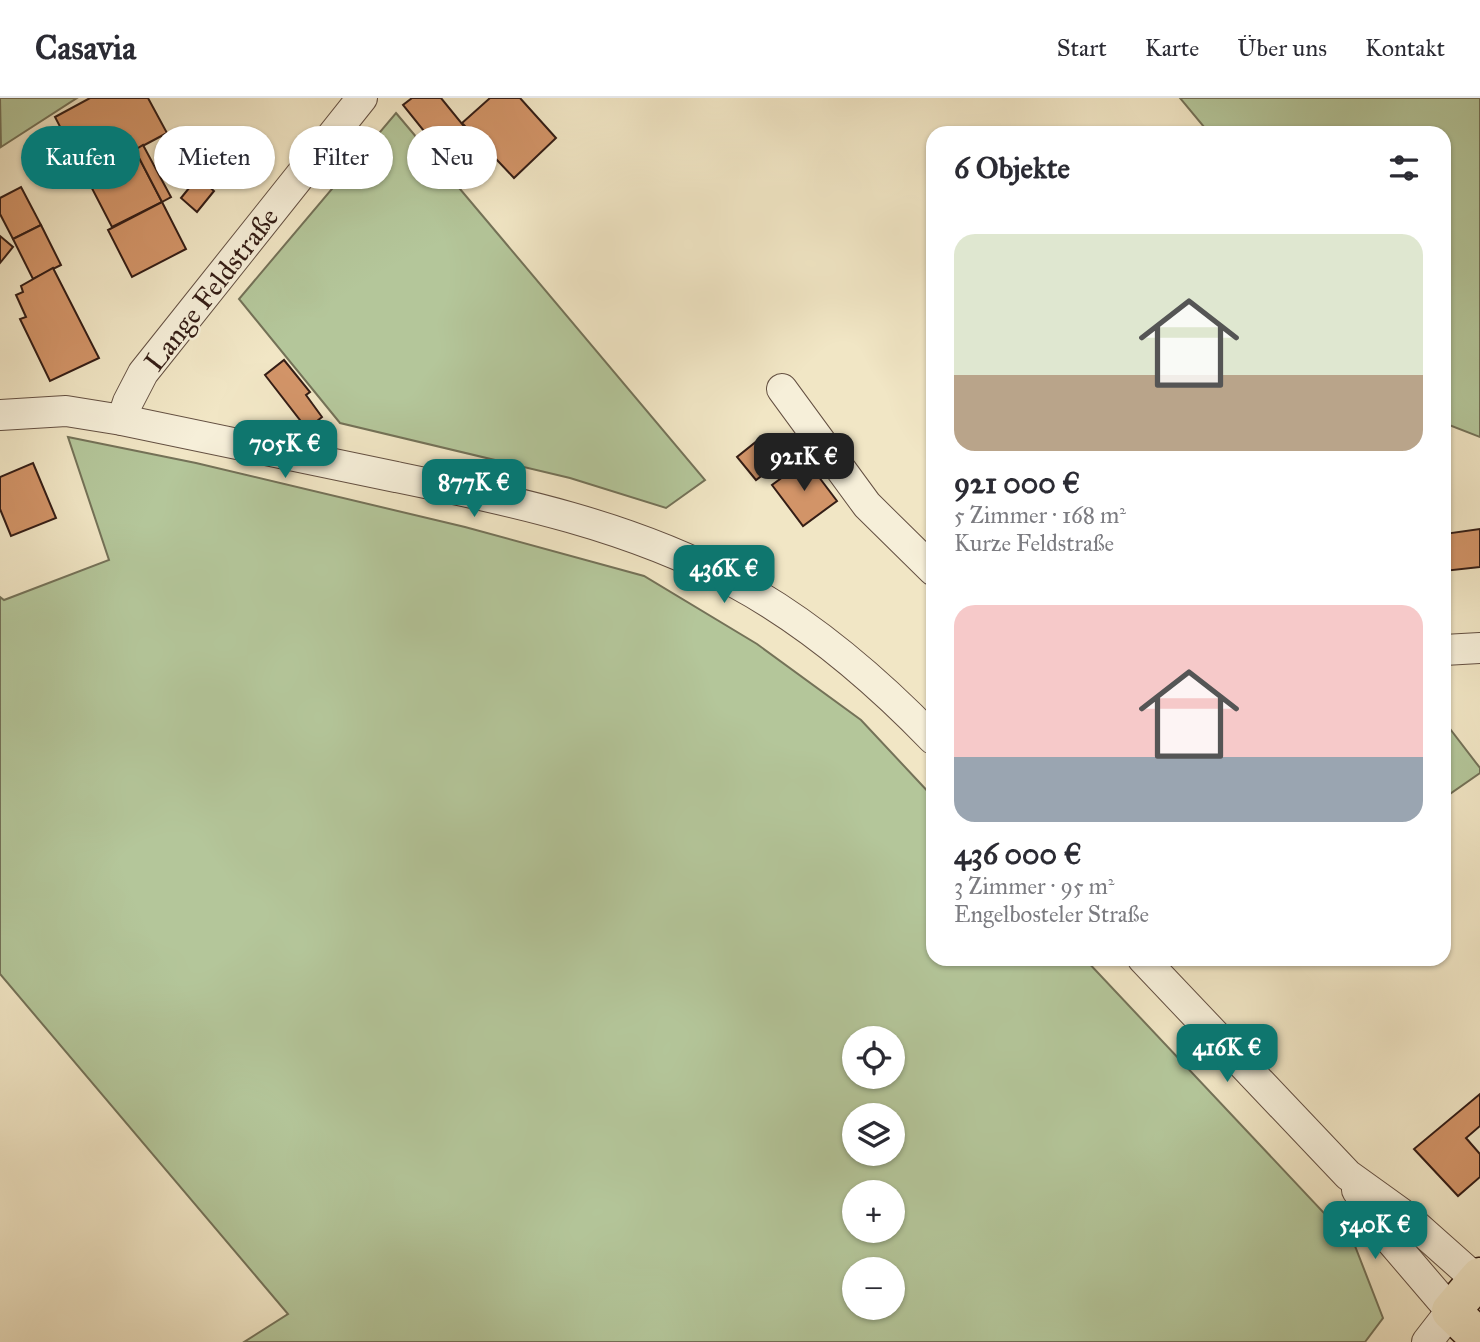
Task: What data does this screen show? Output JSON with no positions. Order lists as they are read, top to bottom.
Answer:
{
  "streets": {
    "street": ["Lange Feldstraße"]
  },
  "page": {
    "header": "Casavia",
    "nav": [
      "Start",
      "Karte",
      "Über uns",
      "Kontakt"
    ],
    "chip": [
      "Kaufen",
      "Mieten",
      "Filter",
      "Neu"
    ],
    "heading": "6 Objekte",
    "list": [
      {
        "name": "921 000 €",
        "note": "5 Zimmer · 168 m² · Kurze Feldstraße"
      },
      {
        "name": "436 000 €",
        "note": "3 Zimmer · 95 m² · Engelbosteler Straße"
      }
    ],
    "price": [
      "705K €",
      "921K €",
      "877K €",
      "436K €",
      "416K €",
      "540K €"
    ],
    "map_buttons": ["+", "−"]
  }
}
